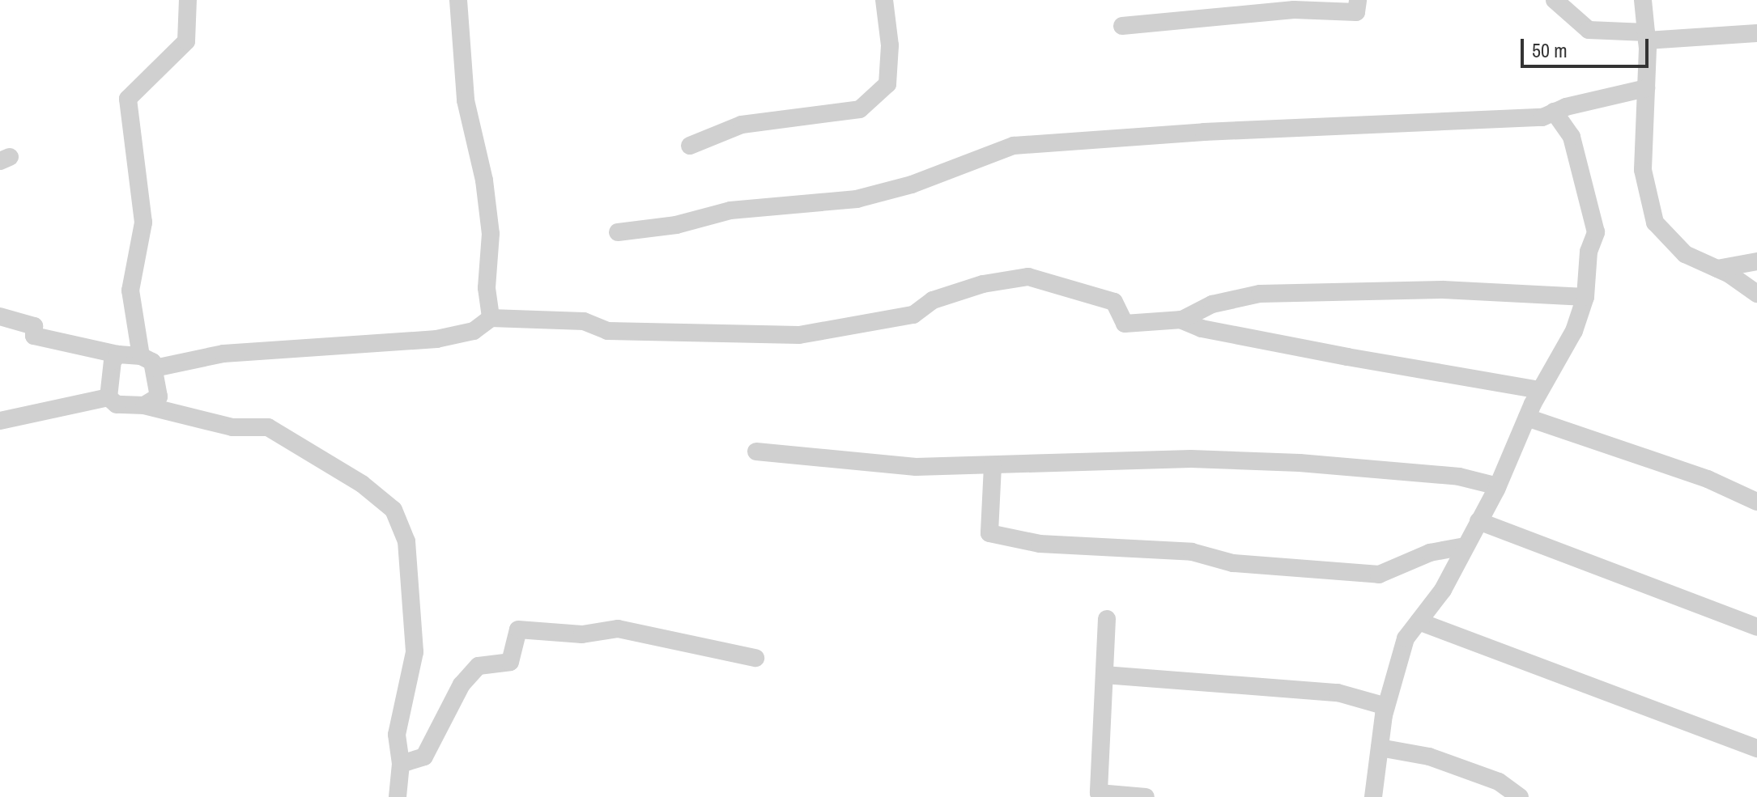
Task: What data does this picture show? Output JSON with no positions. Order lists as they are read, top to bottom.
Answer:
{
  "scale_bar": "50 m"
}
